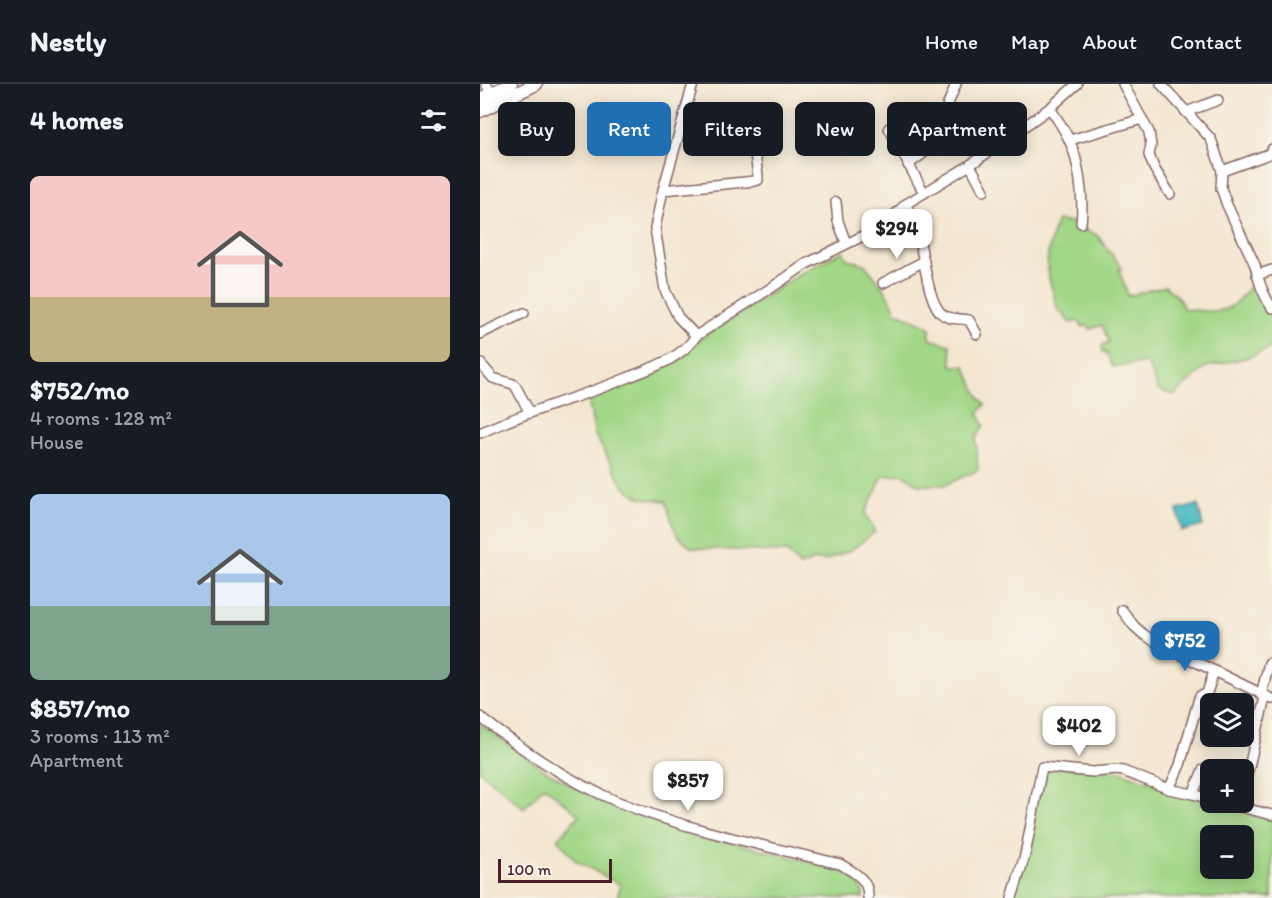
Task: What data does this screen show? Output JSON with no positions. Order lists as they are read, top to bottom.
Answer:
{
  "scale_bar": "100 m",
  "page": {
    "header": "Nestly",
    "nav": [
      "Home",
      "Map",
      "About",
      "Contact"
    ],
    "heading": "4 homes",
    "chip": [
      "Buy",
      "Rent",
      "Filters",
      "New",
      "Apartment"
    ],
    "list": [
      {
        "name": "$752/mo",
        "note": "4 rooms · 128 m² · House"
      },
      {
        "name": "$857/mo",
        "note": "3 rooms · 113 m² · Apartment"
      }
    ],
    "price": [
      "$294",
      "$752",
      "$402",
      "$857"
    ],
    "map_buttons": ["+", "−"],
    "scale": "100 m"
  }
}
